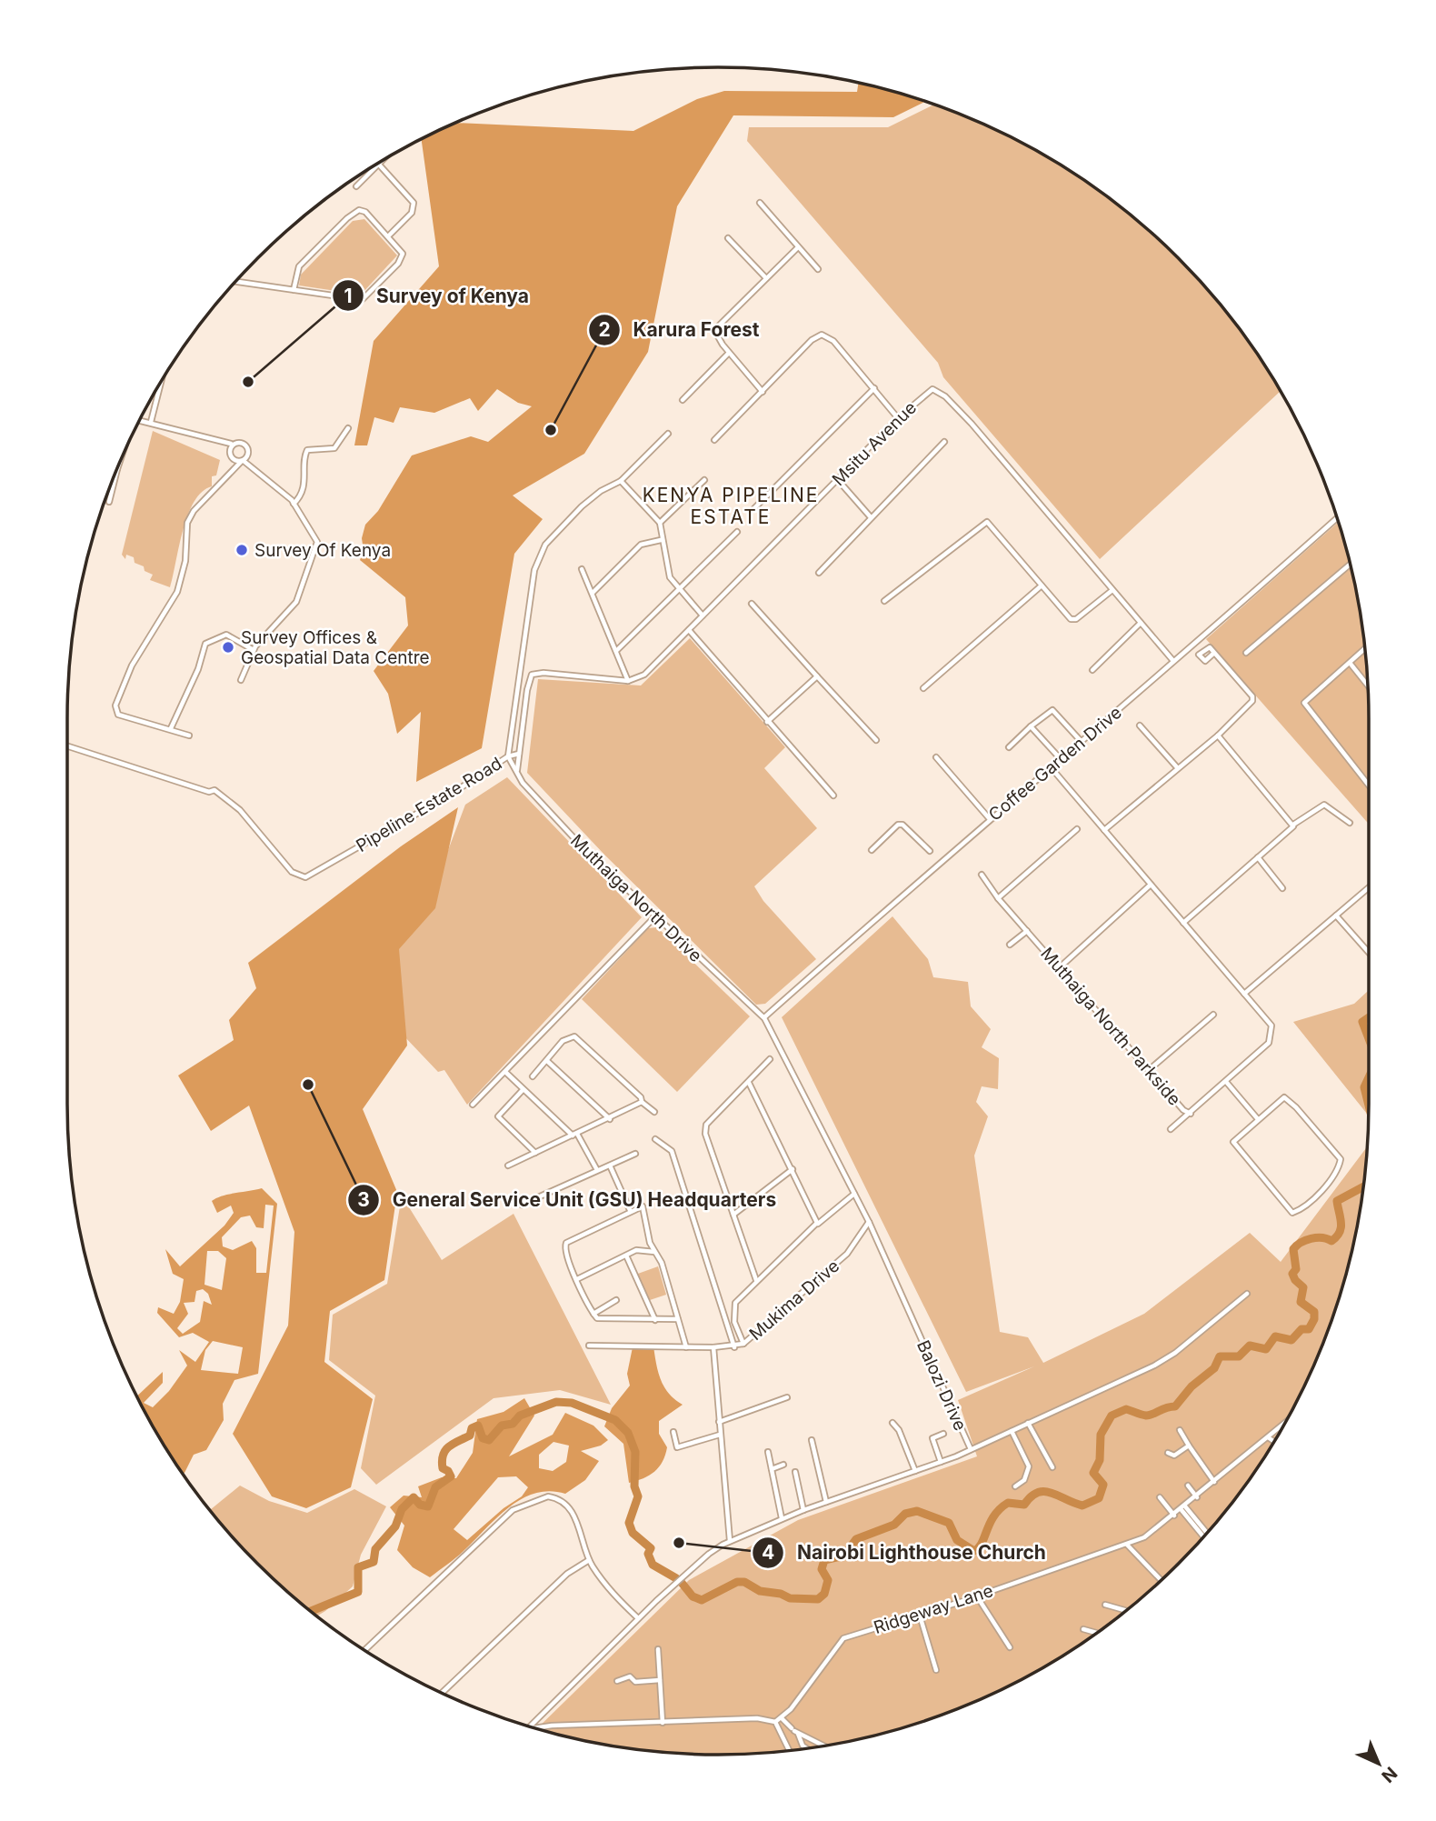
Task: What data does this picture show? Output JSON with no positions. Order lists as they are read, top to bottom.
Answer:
{
  "streets": {
    "street": [
      "Msitu Avenue",
      "Coffee Garden Drive",
      "Pipeline Estate Road",
      "Muthaiga North Drive",
      "Muthaiga North Parkside",
      "Mukima Drive",
      "Balozi Drive",
      "Ridgeway Lane"
    ]
  },
  "crossings": [
    ["Msitu Avenue", "Coffee Garden Drive"],
    ["Coffee Garden Drive", "Muthaiga North Drive"],
    ["Coffee Garden Drive", "Muthaiga North Parkside"],
    ["Coffee Garden Drive", "Balozi Drive"],
    ["Muthaiga North Drive", "Balozi Drive"],
    ["Mukima Drive", "Balozi Drive"]
  ],
  "districts": ["KENYA PIPELINE ESTATE"],
  "places": [
    "Survey of Kenya",
    "Karura Forest",
    "Survey Of Kenya",
    "Survey Offices & Geospatial Data Centre",
    "General Service Unit (GSU) Headquarters",
    "Nairobi Lighthouse Church"
  ],
  "north": "bottom right"
}
